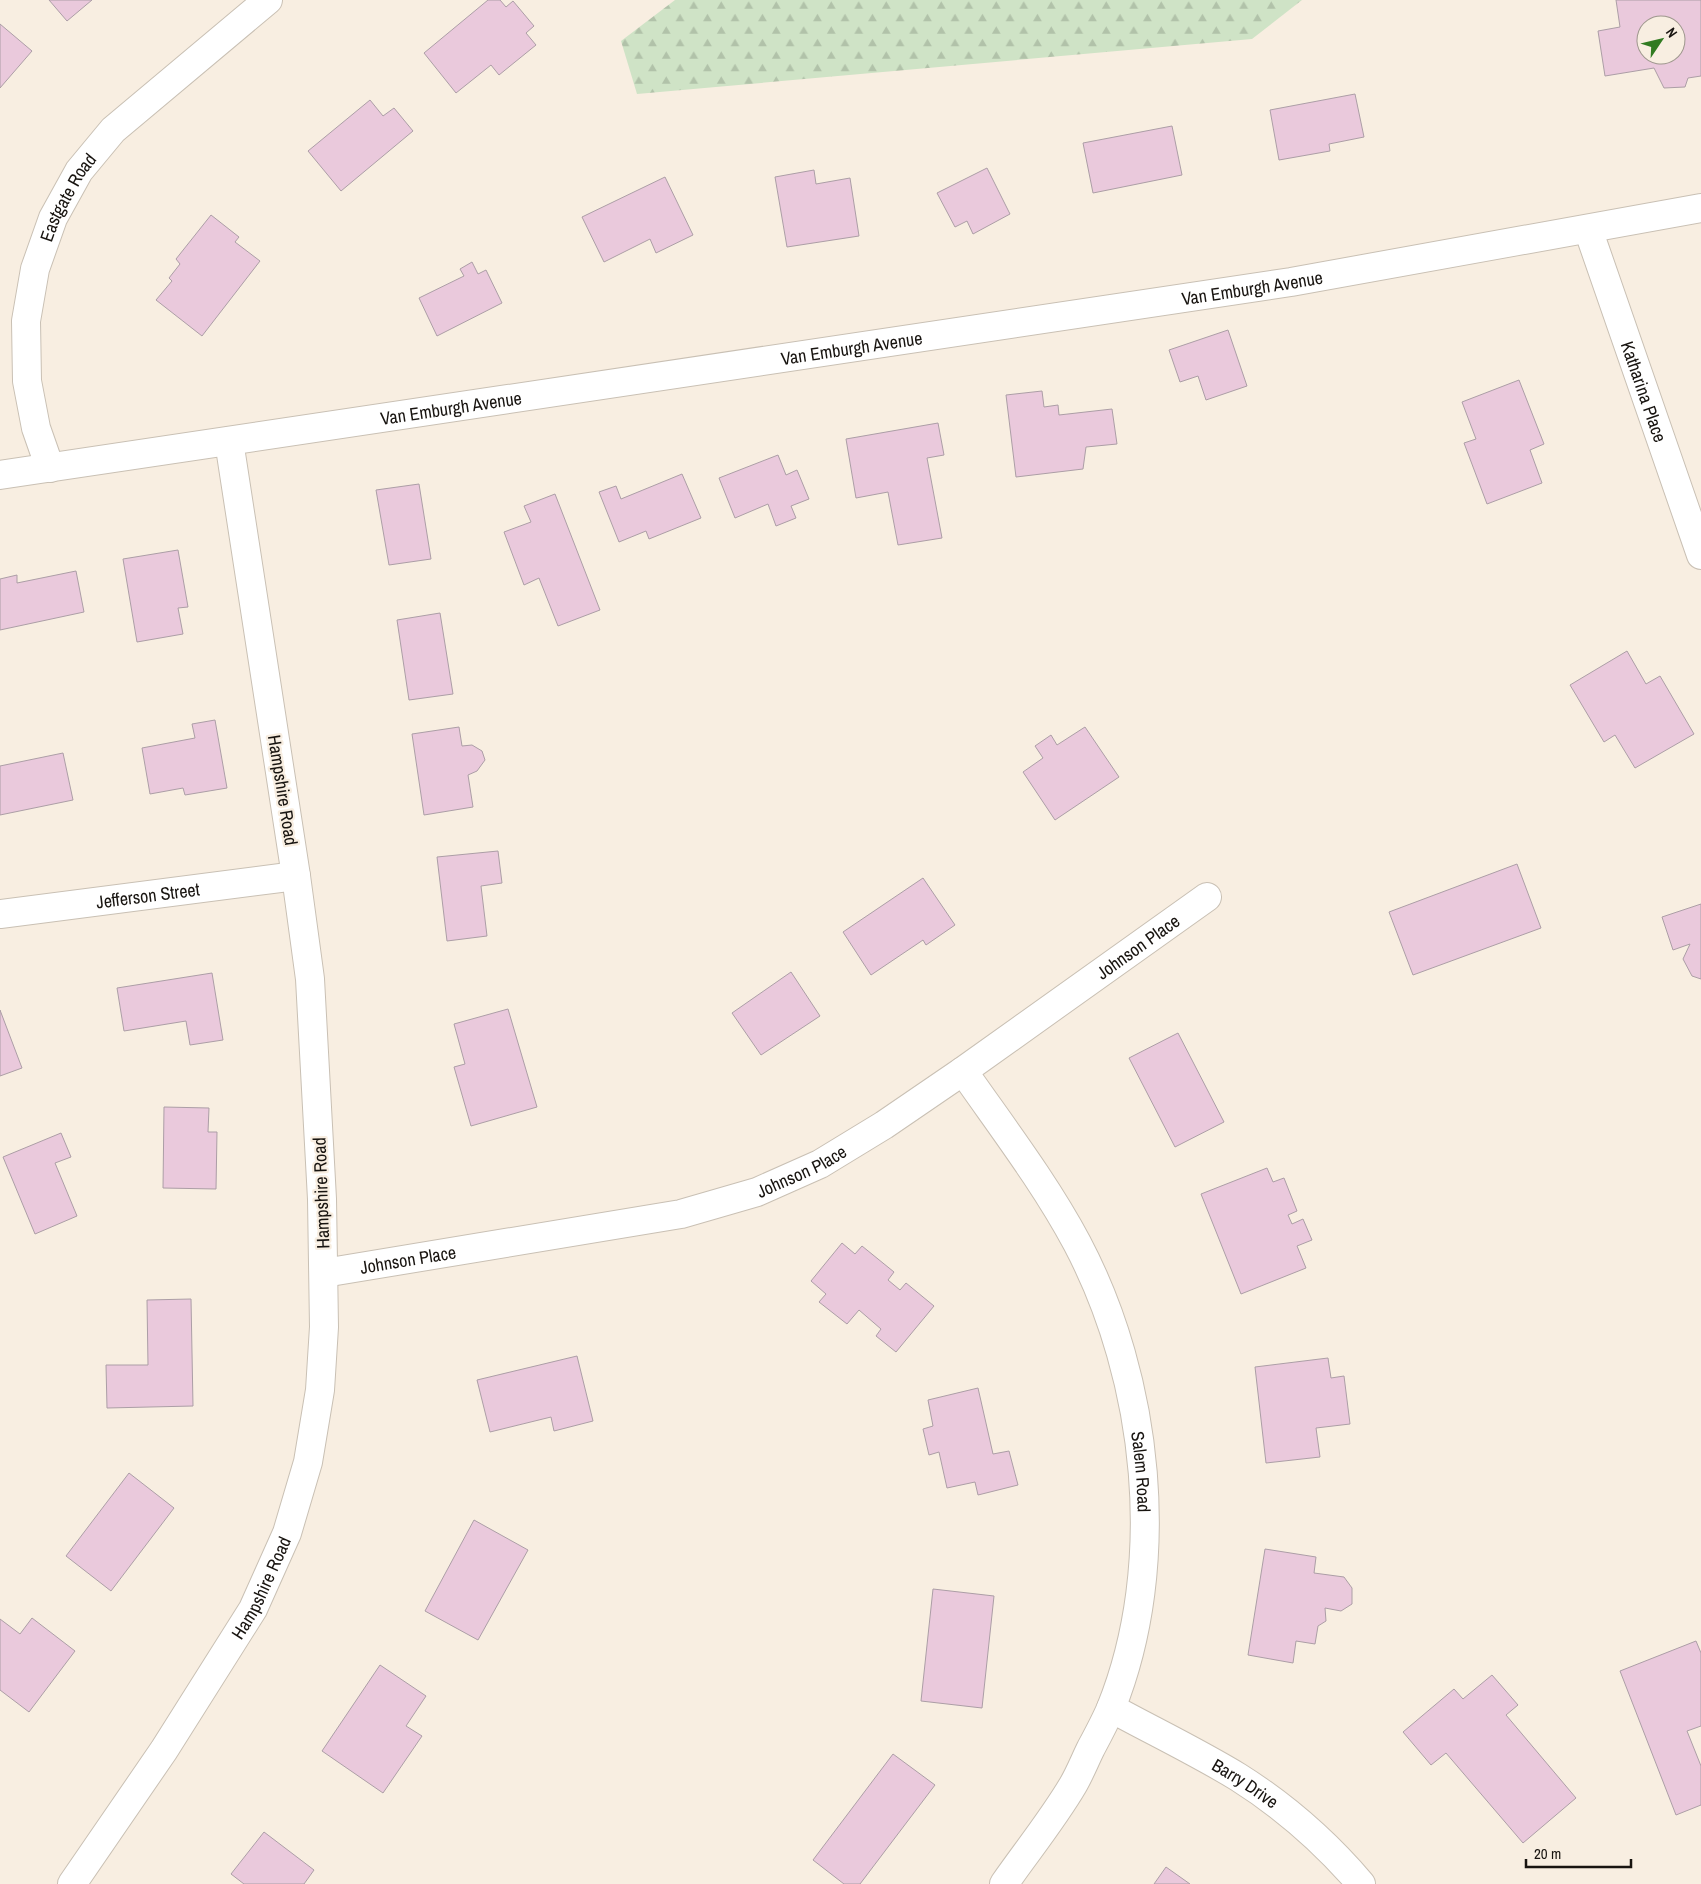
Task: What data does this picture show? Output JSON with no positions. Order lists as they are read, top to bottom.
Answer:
{
  "streets": {
    "street": [
      "Eastgate Road",
      "Van Emburgh Avenue",
      "Katharina Place",
      "Hampshire Road",
      "Jefferson Street",
      "Johnson Place",
      "Salem Road",
      "Barry Drive"
    ]
  },
  "crossings": [
    ["Eastgate Road", "Van Emburgh Avenue"],
    ["Van Emburgh Avenue", "Katharina Place"],
    ["Van Emburgh Avenue", "Hampshire Road"],
    ["Hampshire Road", "Jefferson Street"],
    ["Hampshire Road", "Johnson Place"],
    ["Johnson Place", "Salem Road"],
    ["Salem Road", "Barry Drive"]
  ],
  "scale_bar": "20 m",
  "north": "top right"
}
